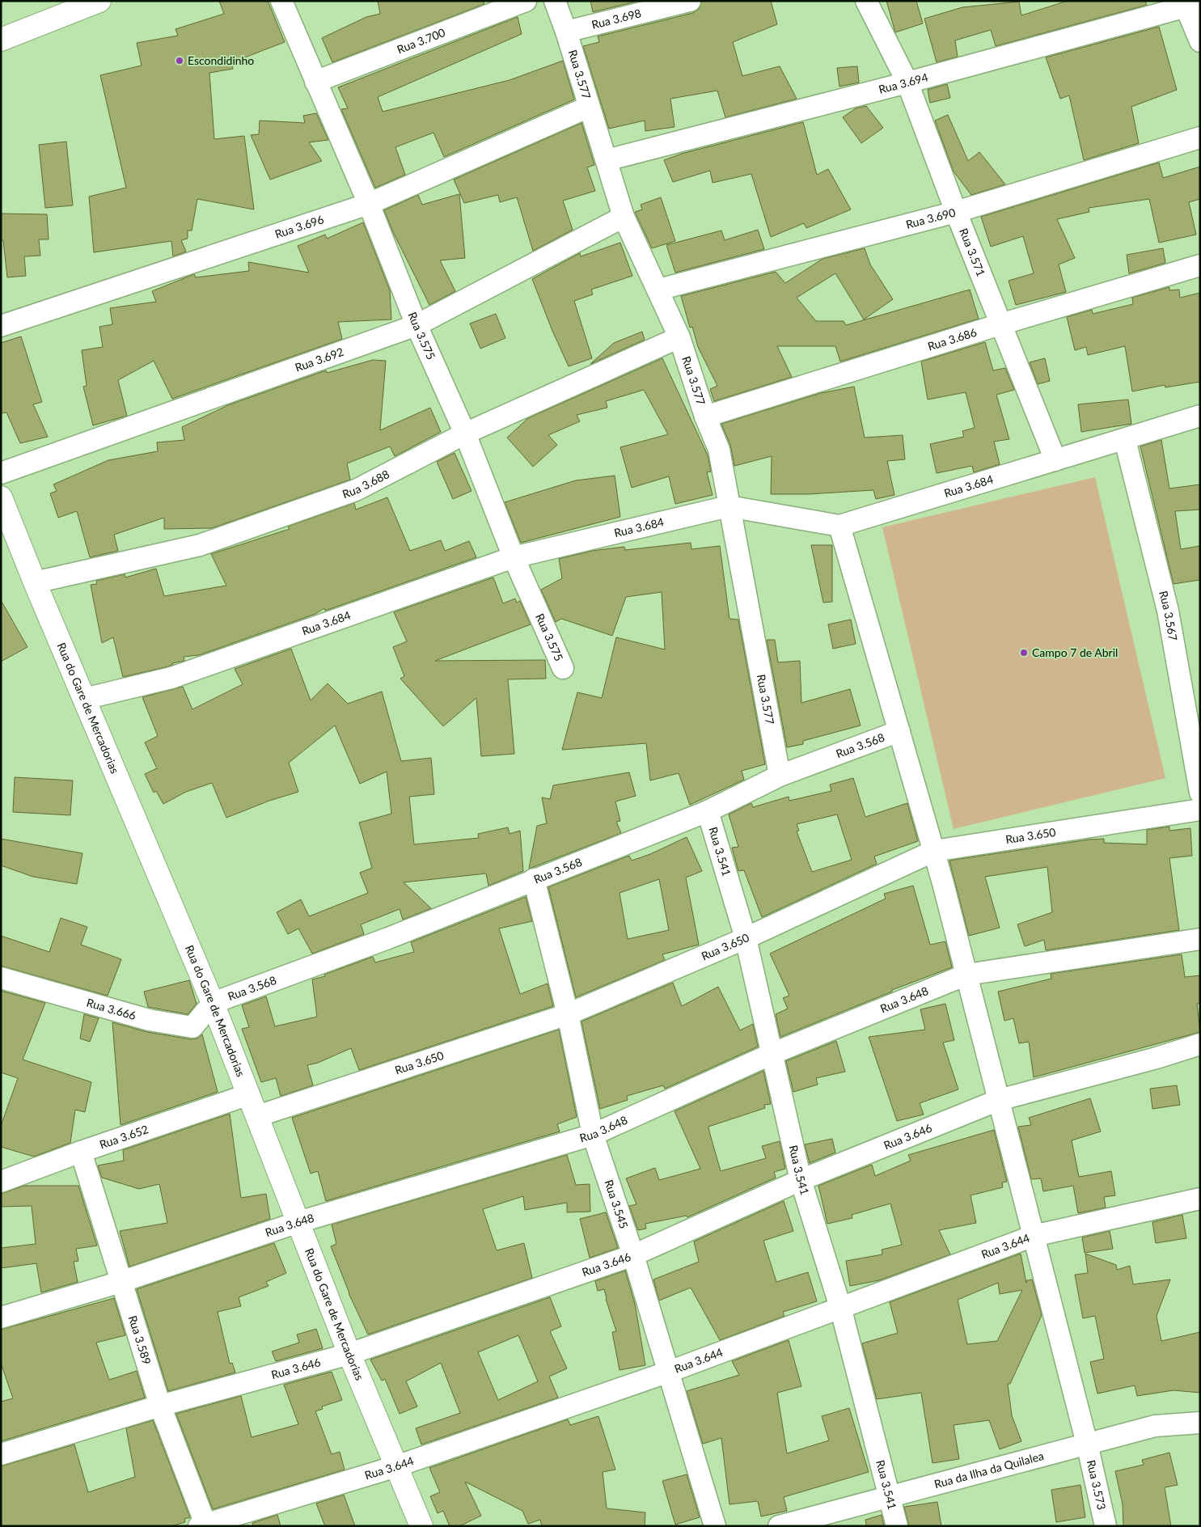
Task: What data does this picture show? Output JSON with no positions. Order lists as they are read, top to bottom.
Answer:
{
  "streets": {
    "street": [
      "Rua 3.698",
      "Rua 3.700",
      "Rua 3.577",
      "Rua 3.694",
      "Rua 3.690",
      "Rua 3.696",
      "Rua 3.571",
      "Rua 3.575",
      "Rua 3.686",
      "Rua 3.692",
      "Rua 3.688",
      "Rua 3.684",
      "Rua 3.567",
      "Rua do Gare de Mercadorias",
      "Rua 3.568",
      "Rua 3.650",
      "Rua 3.541",
      "Rua 3.648",
      "Rua 3.666",
      "Rua 3.646",
      "Rua 3.652",
      "Rua 3.545",
      "Rua 3.644",
      "Rua 3.589",
      "Rua da Ilha da Quilalea",
      "Rua 3.573"
    ]
  },
  "crossings": [
    ["Rua 3.698", "Rua 3.577"],
    ["Rua 3.700", "Rua 3.575"],
    ["Rua 3.577", "Rua 3.694"],
    ["Rua 3.577", "Rua 3.690"],
    ["Rua 3.577", "Rua 3.696"],
    ["Rua 3.577", "Rua 3.686"],
    ["Rua 3.577", "Rua 3.692"],
    ["Rua 3.577", "Rua 3.688"],
    ["Rua 3.577", "Rua 3.684"],
    ["Rua 3.577", "Rua 3.568"],
    ["Rua 3.694", "Rua 3.571"],
    ["Rua 3.690", "Rua 3.571"],
    ["Rua 3.696", "Rua 3.575"],
    ["Rua 3.571", "Rua 3.686"],
    ["Rua 3.571", "Rua 3.684"],
    ["Rua 3.575", "Rua 3.692"],
    ["Rua 3.575", "Rua 3.688"],
    ["Rua 3.575", "Rua 3.684"],
    ["Rua 3.688", "Rua do Gare de Mercadorias"],
    ["Rua 3.684", "Rua 3.567"],
    ["Rua 3.684", "Rua do Gare de Mercadorias"],
    ["Rua 3.684", "Rua 3.573"],
    ["Rua do Gare de Mercadorias", "Rua 3.568"],
    ["Rua do Gare de Mercadorias", "Rua 3.650"],
    ["Rua do Gare de Mercadorias", "Rua 3.648"],
    ["Rua do Gare de Mercadorias", "Rua 3.666"],
    ["Rua do Gare de Mercadorias", "Rua 3.646"],
    ["Rua do Gare de Mercadorias", "Rua 3.652"],
    ["Rua do Gare de Mercadorias", "Rua 3.644"],
    ["Rua 3.568", "Rua 3.541"],
    ["Rua 3.568", "Rua 3.666"],
    ["Rua 3.568", "Rua 3.545"],
    ["Rua 3.568", "Rua 3.573"],
    ["Rua 3.650", "Rua 3.541"],
    ["Rua 3.650", "Rua 3.545"],
    ["Rua 3.650", "Rua 3.573"],
    ["Rua 3.541", "Rua 3.648"],
    ["Rua 3.541", "Rua 3.646"],
    ["Rua 3.541", "Rua 3.644"],
    ["Rua 3.541", "Rua da Ilha da Quilalea"],
    ["Rua 3.648", "Rua 3.545"],
    ["Rua 3.648", "Rua 3.589"],
    ["Rua 3.648", "Rua 3.573"],
    ["Rua 3.646", "Rua 3.545"],
    ["Rua 3.646", "Rua 3.589"],
    ["Rua 3.646", "Rua 3.573"],
    ["Rua 3.652", "Rua 3.589"],
    ["Rua 3.545", "Rua 3.644"],
    ["Rua 3.644", "Rua 3.589"],
    ["Rua 3.644", "Rua 3.573"],
    ["Rua da Ilha da Quilalea", "Rua 3.573"]
  ],
  "places": ["Escondidinho", "Campo 7 de Abril"]
}
